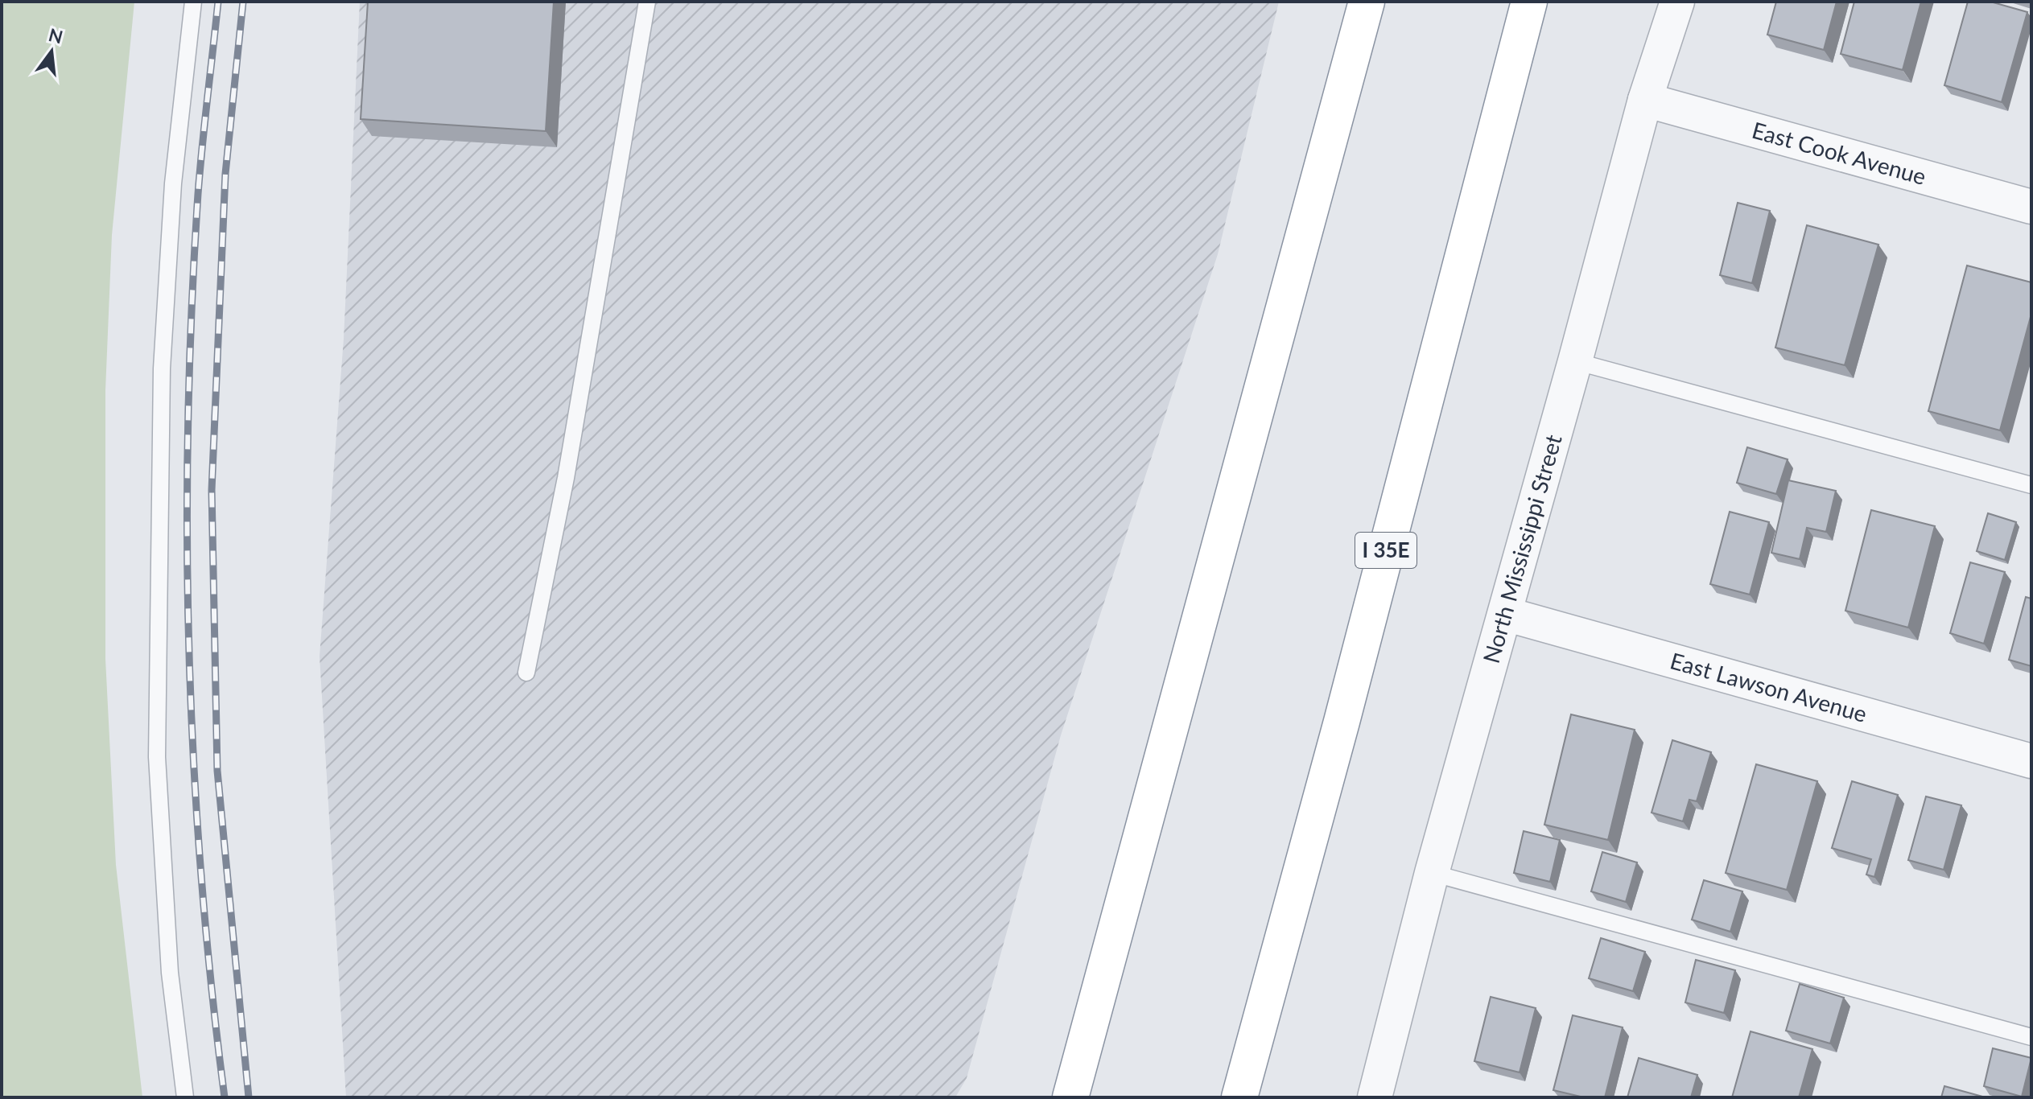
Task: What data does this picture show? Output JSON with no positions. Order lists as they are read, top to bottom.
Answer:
{
  "streets": {
    "highway": ["I 35E"],
    "street": ["East Cook Avenue", "North Mississippi Street", "East Lawson Avenue"]
  },
  "crossings": [
    ["East Cook Avenue", "North Mississippi Street"],
    ["North Mississippi Street", "East Lawson Avenue"]
  ],
  "north": "top"
}
